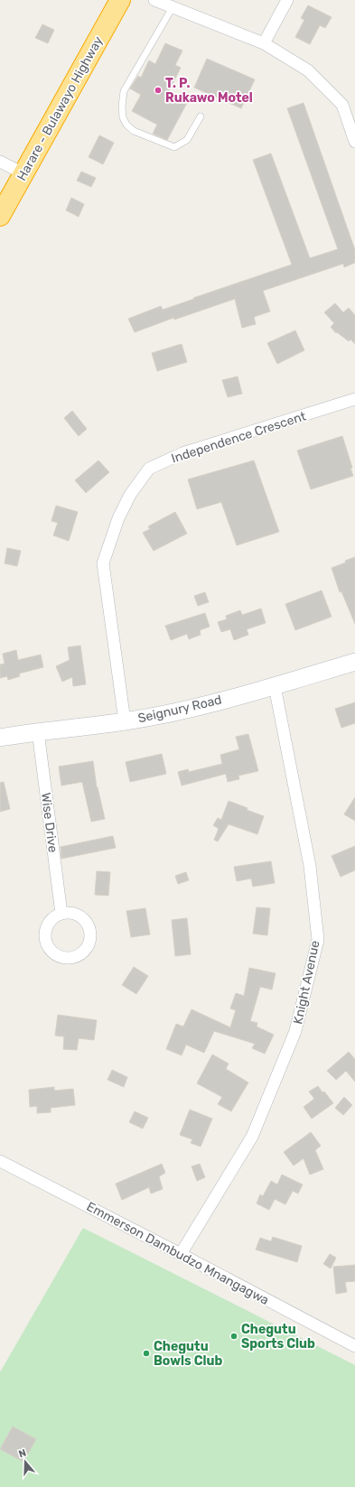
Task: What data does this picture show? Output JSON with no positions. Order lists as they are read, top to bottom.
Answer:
{
  "streets": {
    "highway": ["Harare - Bulawayo Highway"],
    "main road": ["Seignury Road"],
    "street": [
      "Independence Crescent",
      "Wise Drive",
      "Knight Avenue",
      "Emmerson Dambudzo Mnangagwa"
    ]
  },
  "crossings": [
    ["Independence Crescent", "Seignury Road"],
    ["Seignury Road", "Wise Drive"],
    ["Seignury Road", "Knight Avenue"],
    ["Knight Avenue", "Emmerson Dambudzo Mnangagwa"]
  ],
  "places": ["T. P. Rukawo Motel", "Chegutu Sports Club", "Chegutu Bowls Club"],
  "north": "top"
}
